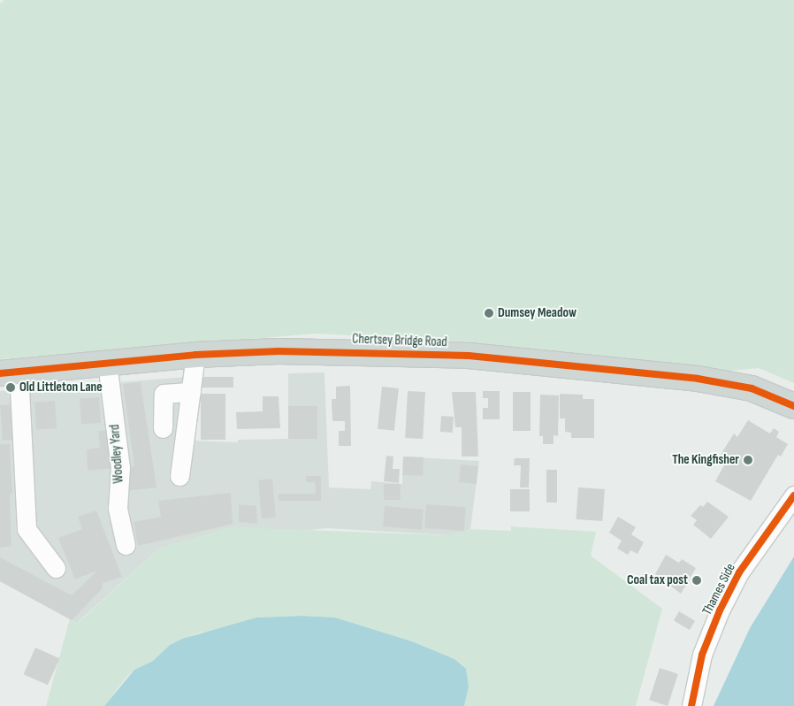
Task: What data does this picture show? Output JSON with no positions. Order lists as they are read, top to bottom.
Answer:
{
  "streets": {
    "main road": ["Chertsey Bridge Road"],
    "street": ["Woodley Yard", "Thames Side"]
  },
  "crossings": [
    ["Chertsey Bridge Road", "Woodley Yard"]
  ],
  "places": [
    "Dumsey Meadow",
    "Old Littleton Lane",
    "The Kingfisher",
    "Coal tax post"
  ]
}
